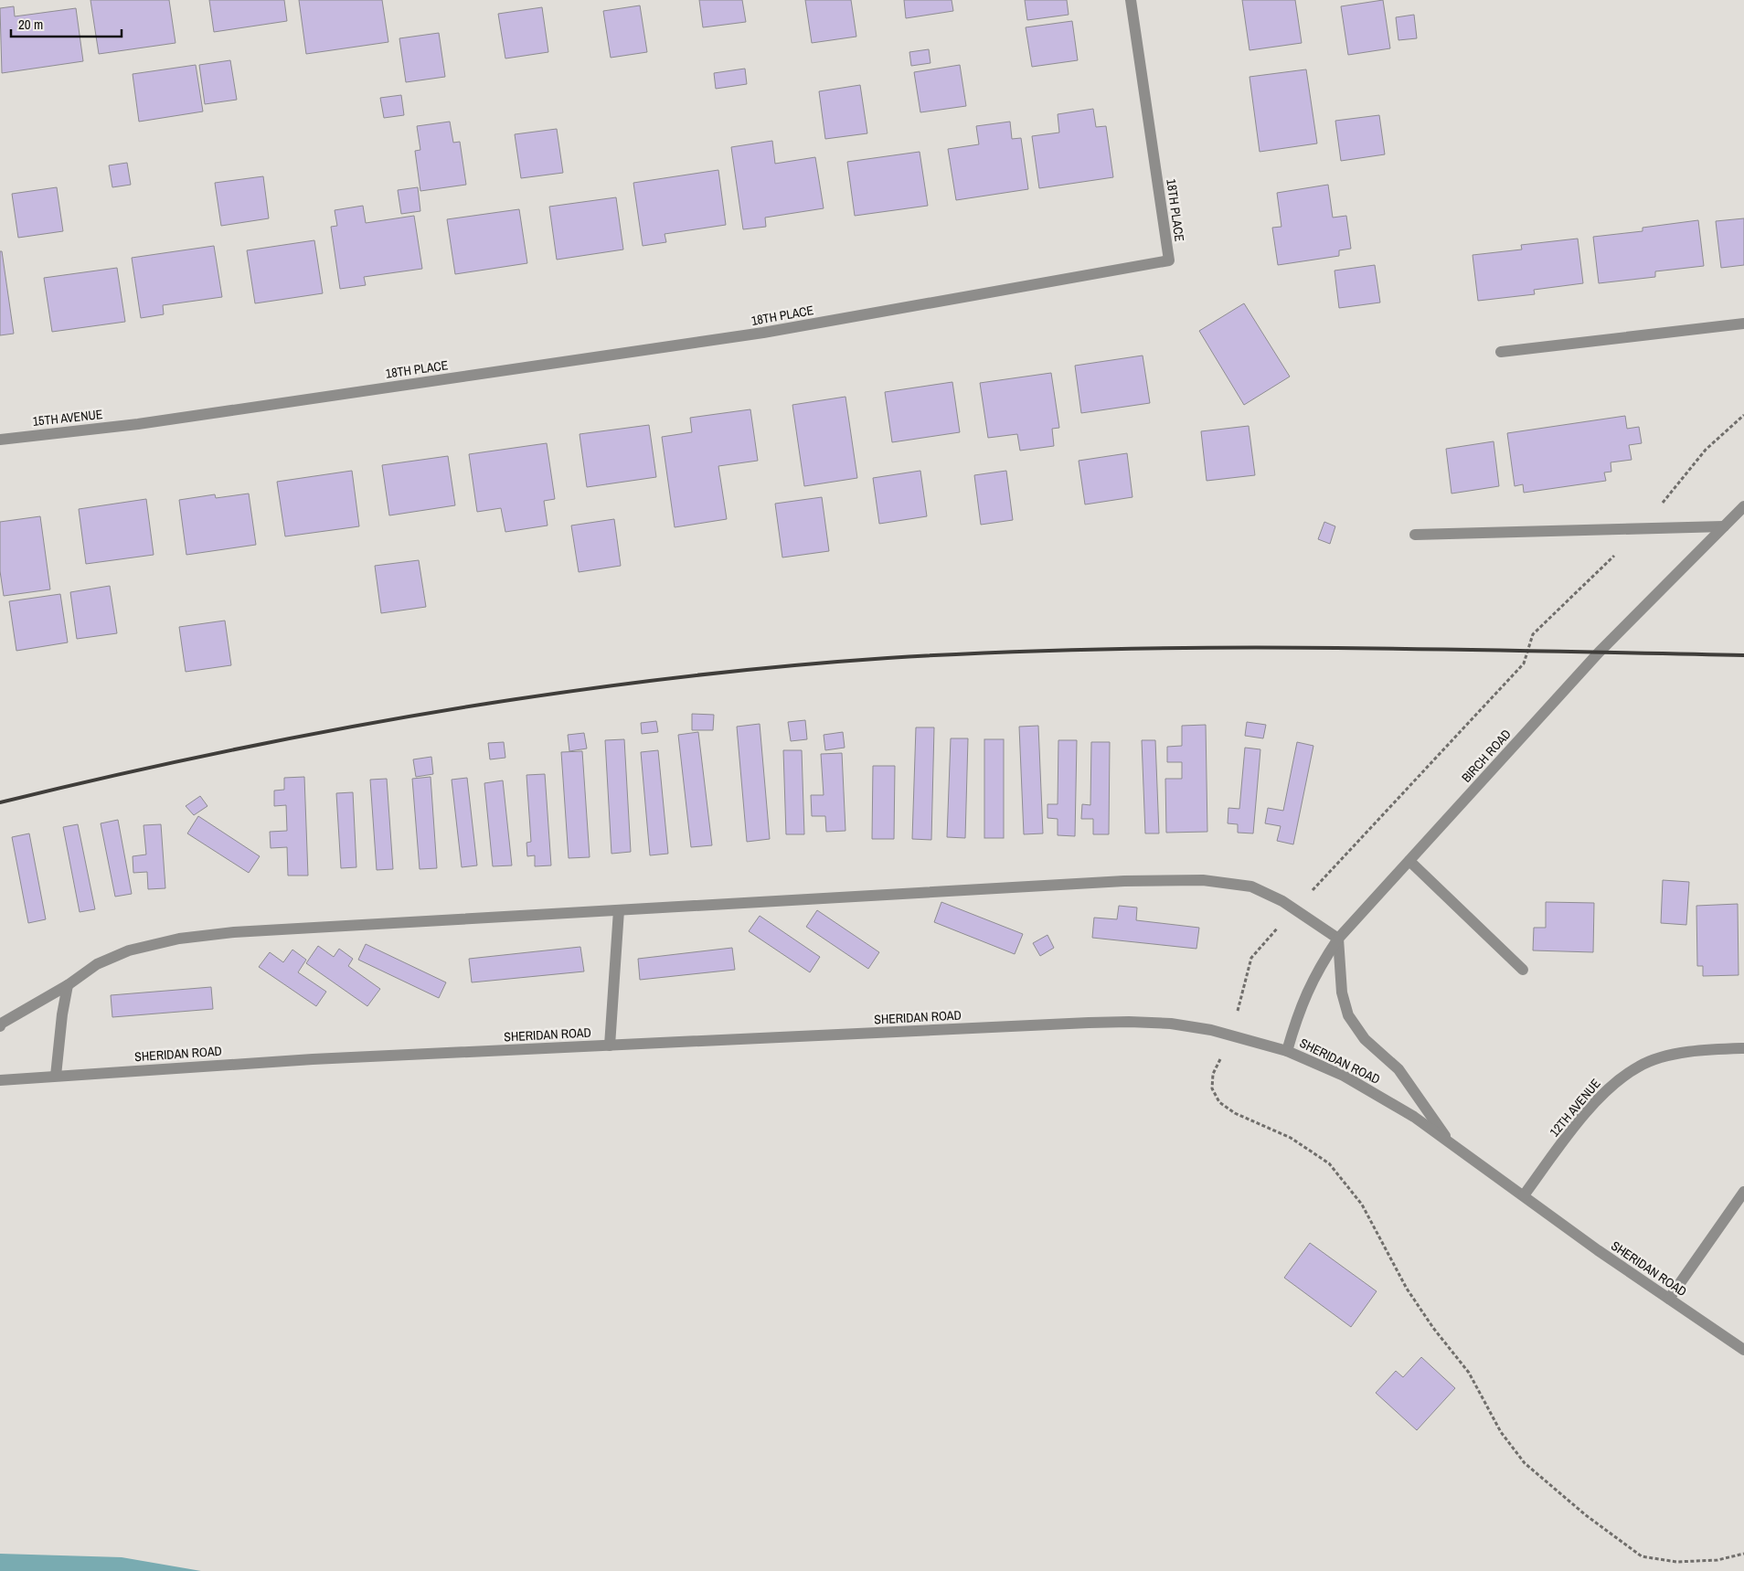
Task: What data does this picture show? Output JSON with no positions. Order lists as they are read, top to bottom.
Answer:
{
  "streets": {
    "street": [
      "18TH PLACE",
      "15TH AVENUE",
      "BIRCH ROAD",
      "SHERIDAN ROAD",
      "12TH AVENUE"
    ]
  },
  "crossings": [
    ["18TH PLACE", "15TH AVENUE"],
    ["BIRCH ROAD", "SHERIDAN ROAD"],
    ["SHERIDAN ROAD", "12TH AVENUE"]
  ],
  "scale_bar": "20 m"
}
